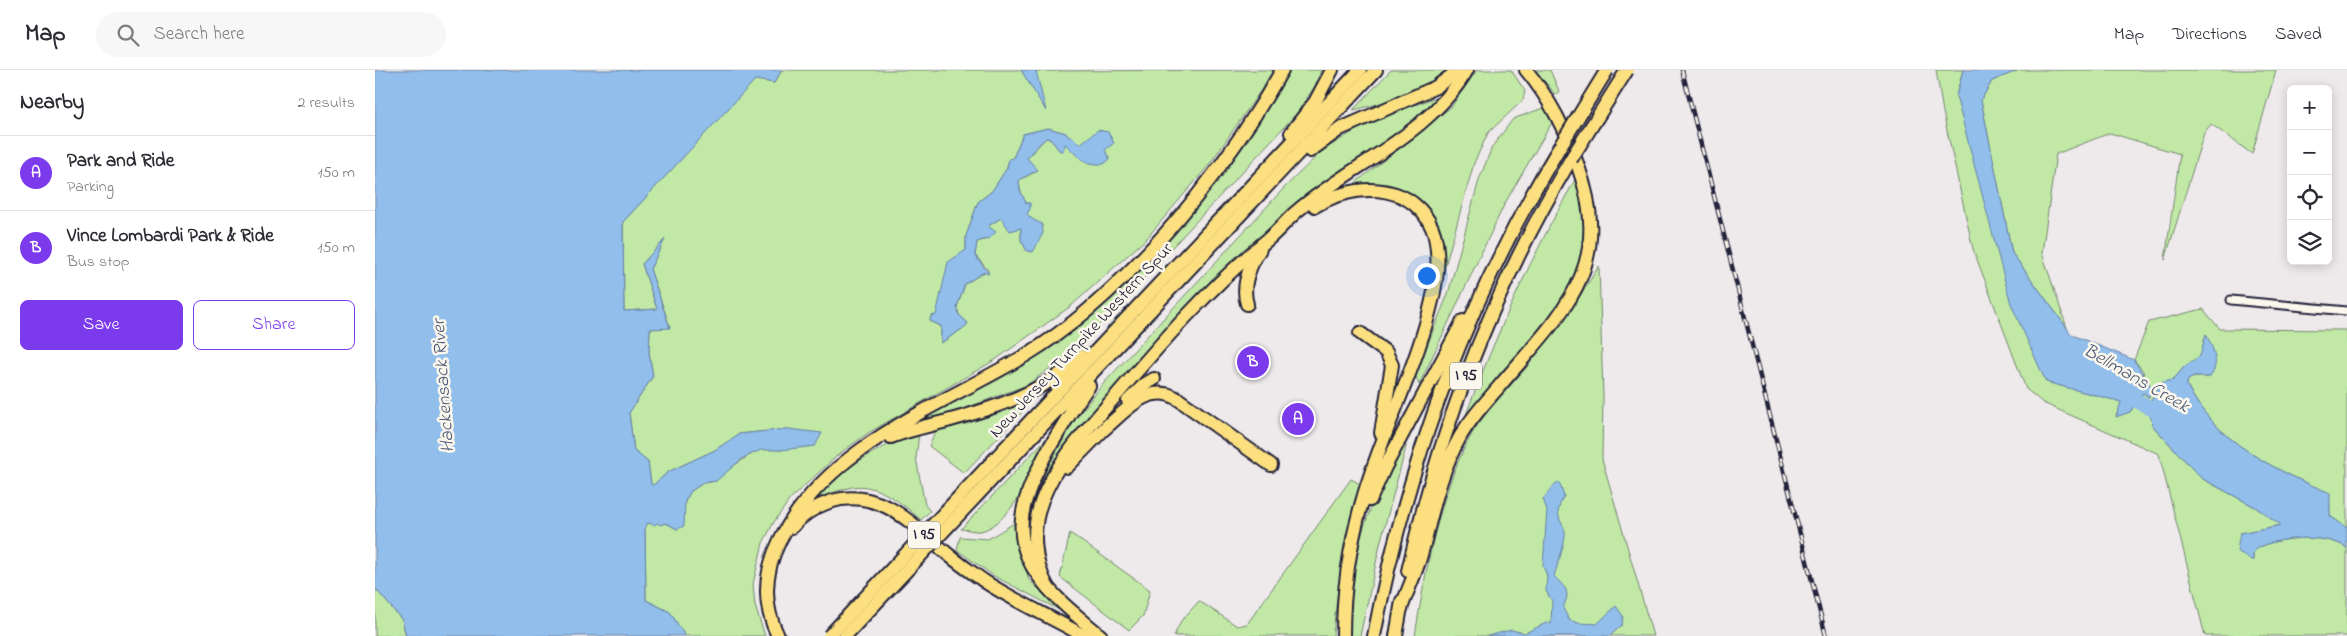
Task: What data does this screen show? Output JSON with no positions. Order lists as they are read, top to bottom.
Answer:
{
  "streets": {
    "highway": ["New Jersey Turnpike Western Spur", "I 95"]
  },
  "water": ["Bellmans Creek", "Hackensack River"],
  "page": {
    "header": "Map",
    "search": "Search here",
    "nav": ["Map", "Directions", "Saved"],
    "heading": ["Nearby", "2 results"],
    "map_buttons": ["+", "−"],
    "list": [
      {
        "mark": "A",
        "name": "Park and Ride",
        "note": "Parking",
        "value": "150 m"
      },
      {
        "mark": "B",
        "name": "Vince Lombardi Park & Ride",
        "note": "Bus stop",
        "value": "150 m"
      }
    ],
    "buttons": ["Save", "Share"],
    "pins": ["B", "A"]
  }
}
